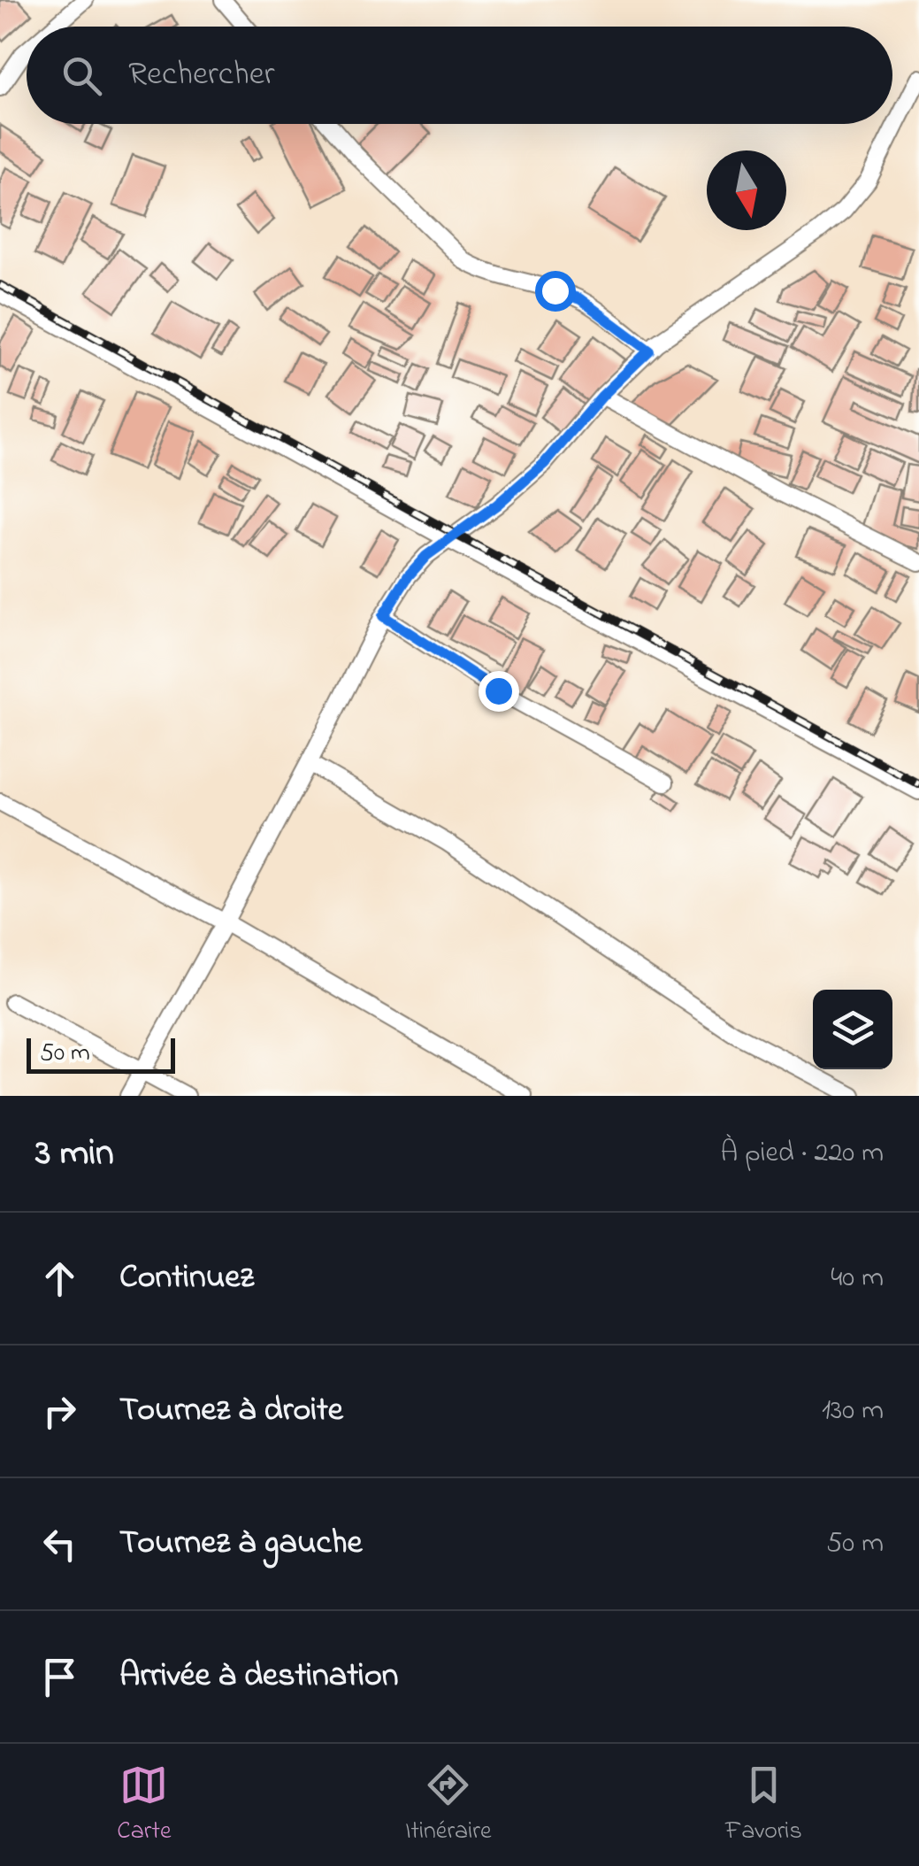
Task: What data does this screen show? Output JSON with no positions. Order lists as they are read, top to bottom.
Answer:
{
  "scale_bar": "50 m",
  "north": "bottom",
  "page": {
    "search": "Rechercher",
    "scale": "50 m",
    "heading": ["3 min", "À pied · 220 m"],
    "list": [
      ["Continuez", "40 m"],
      ["Tournez à droite", "130 m"],
      ["Tournez à gauche", "50 m"],
      "Arrivée à destination"
    ],
    "nav": ["Carte", "Itinéraire", "Favoris"]
  }
}
